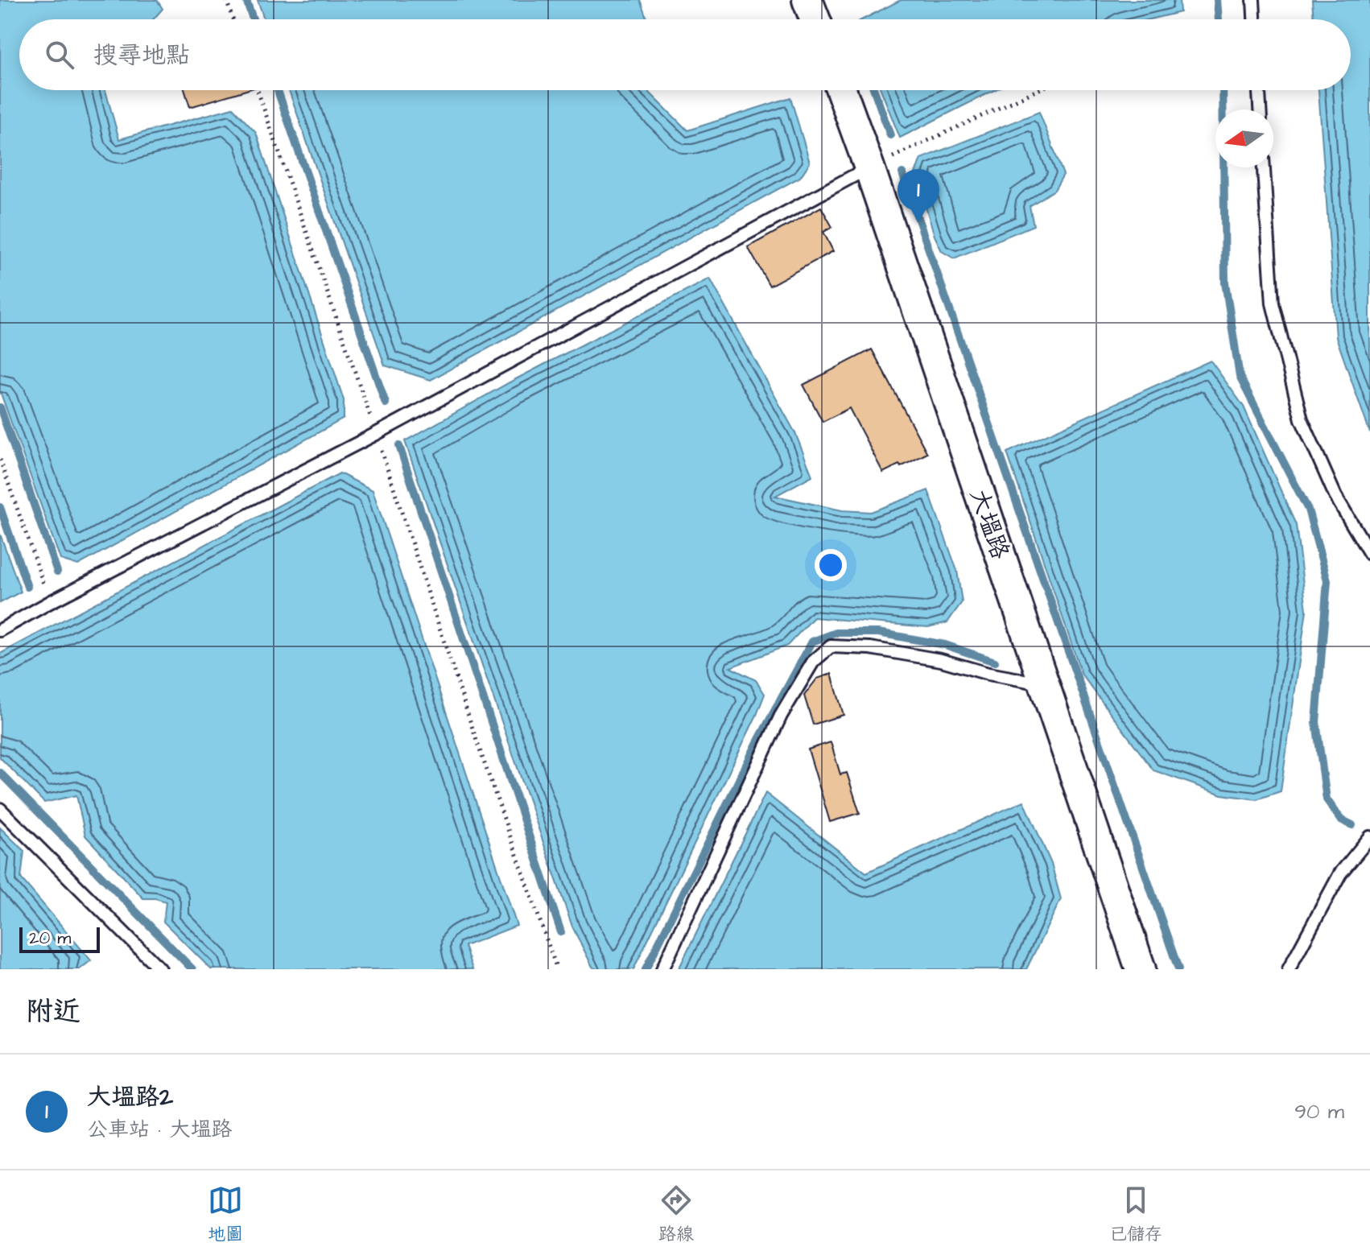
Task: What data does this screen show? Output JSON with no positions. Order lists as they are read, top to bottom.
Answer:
{
  "streets": {
    "street": ["大塭路"]
  },
  "scale_bar": "20 m",
  "north": "left",
  "page": {
    "search": "搜尋地點",
    "pins": "1",
    "scale": "20 m",
    "heading": "附近",
    "list": [
      {
        "mark": "1",
        "name": "大塭路2",
        "note": "公車站 · 大塭路",
        "value": "90 m"
      }
    ],
    "nav": ["地圖", "路線", "已儲存"]
  }
}
